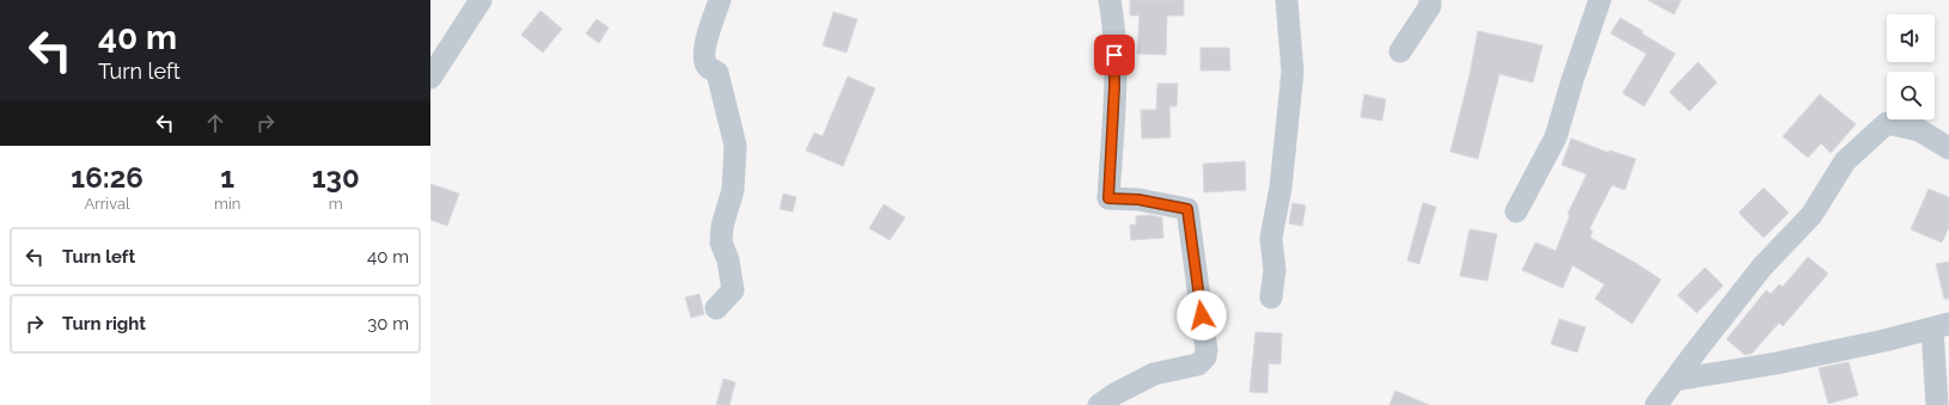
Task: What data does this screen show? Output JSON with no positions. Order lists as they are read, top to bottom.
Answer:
{
  "page": {
    "turn": ["40 m", "Turn left"],
    "eta": [
      "16:26",
      "Arrival",
      "1",
      "min",
      "130",
      "m"
    ],
    "list": [
      {
        "name": "Turn left",
        "value": "40 m"
      },
      {
        "name": "Turn right",
        "value": "30 m"
      }
    ]
  }
}
